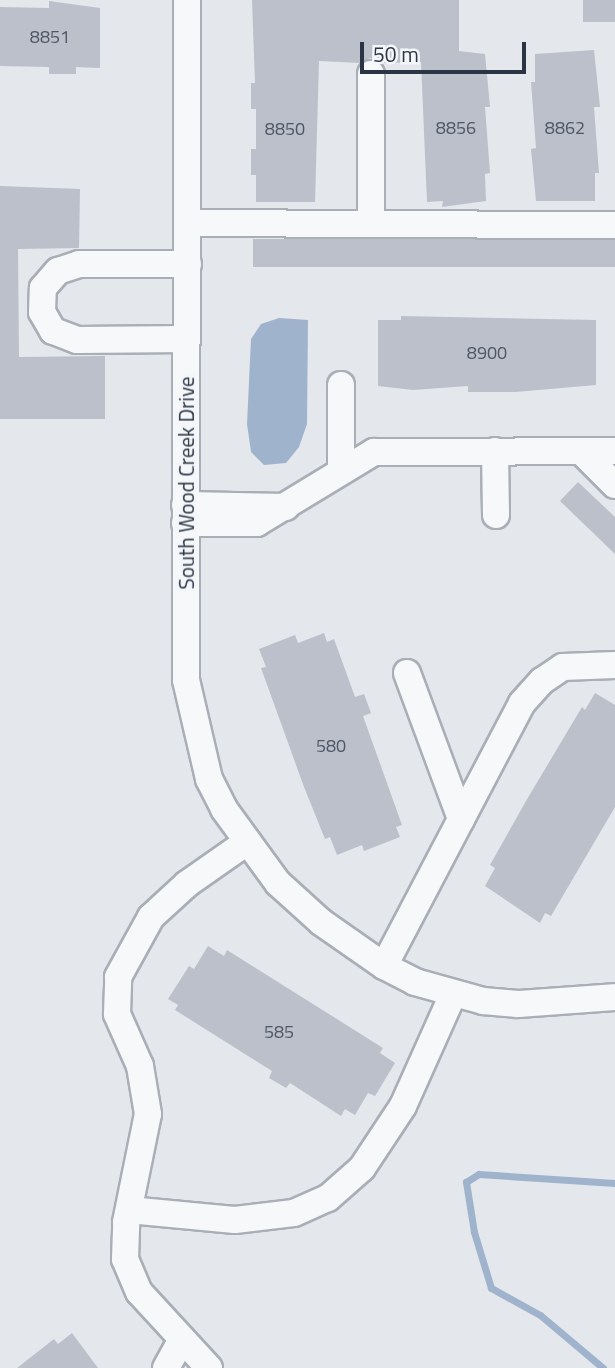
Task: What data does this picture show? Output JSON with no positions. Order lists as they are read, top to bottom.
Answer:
{
  "streets": {
    "street": ["South Wood Creek Drive"]
  },
  "house_numbers": [
    "8851",
    "8856",
    "8862",
    "8850",
    "8900",
    "580",
    "585"
  ],
  "scale_bar": "50 m"
}
